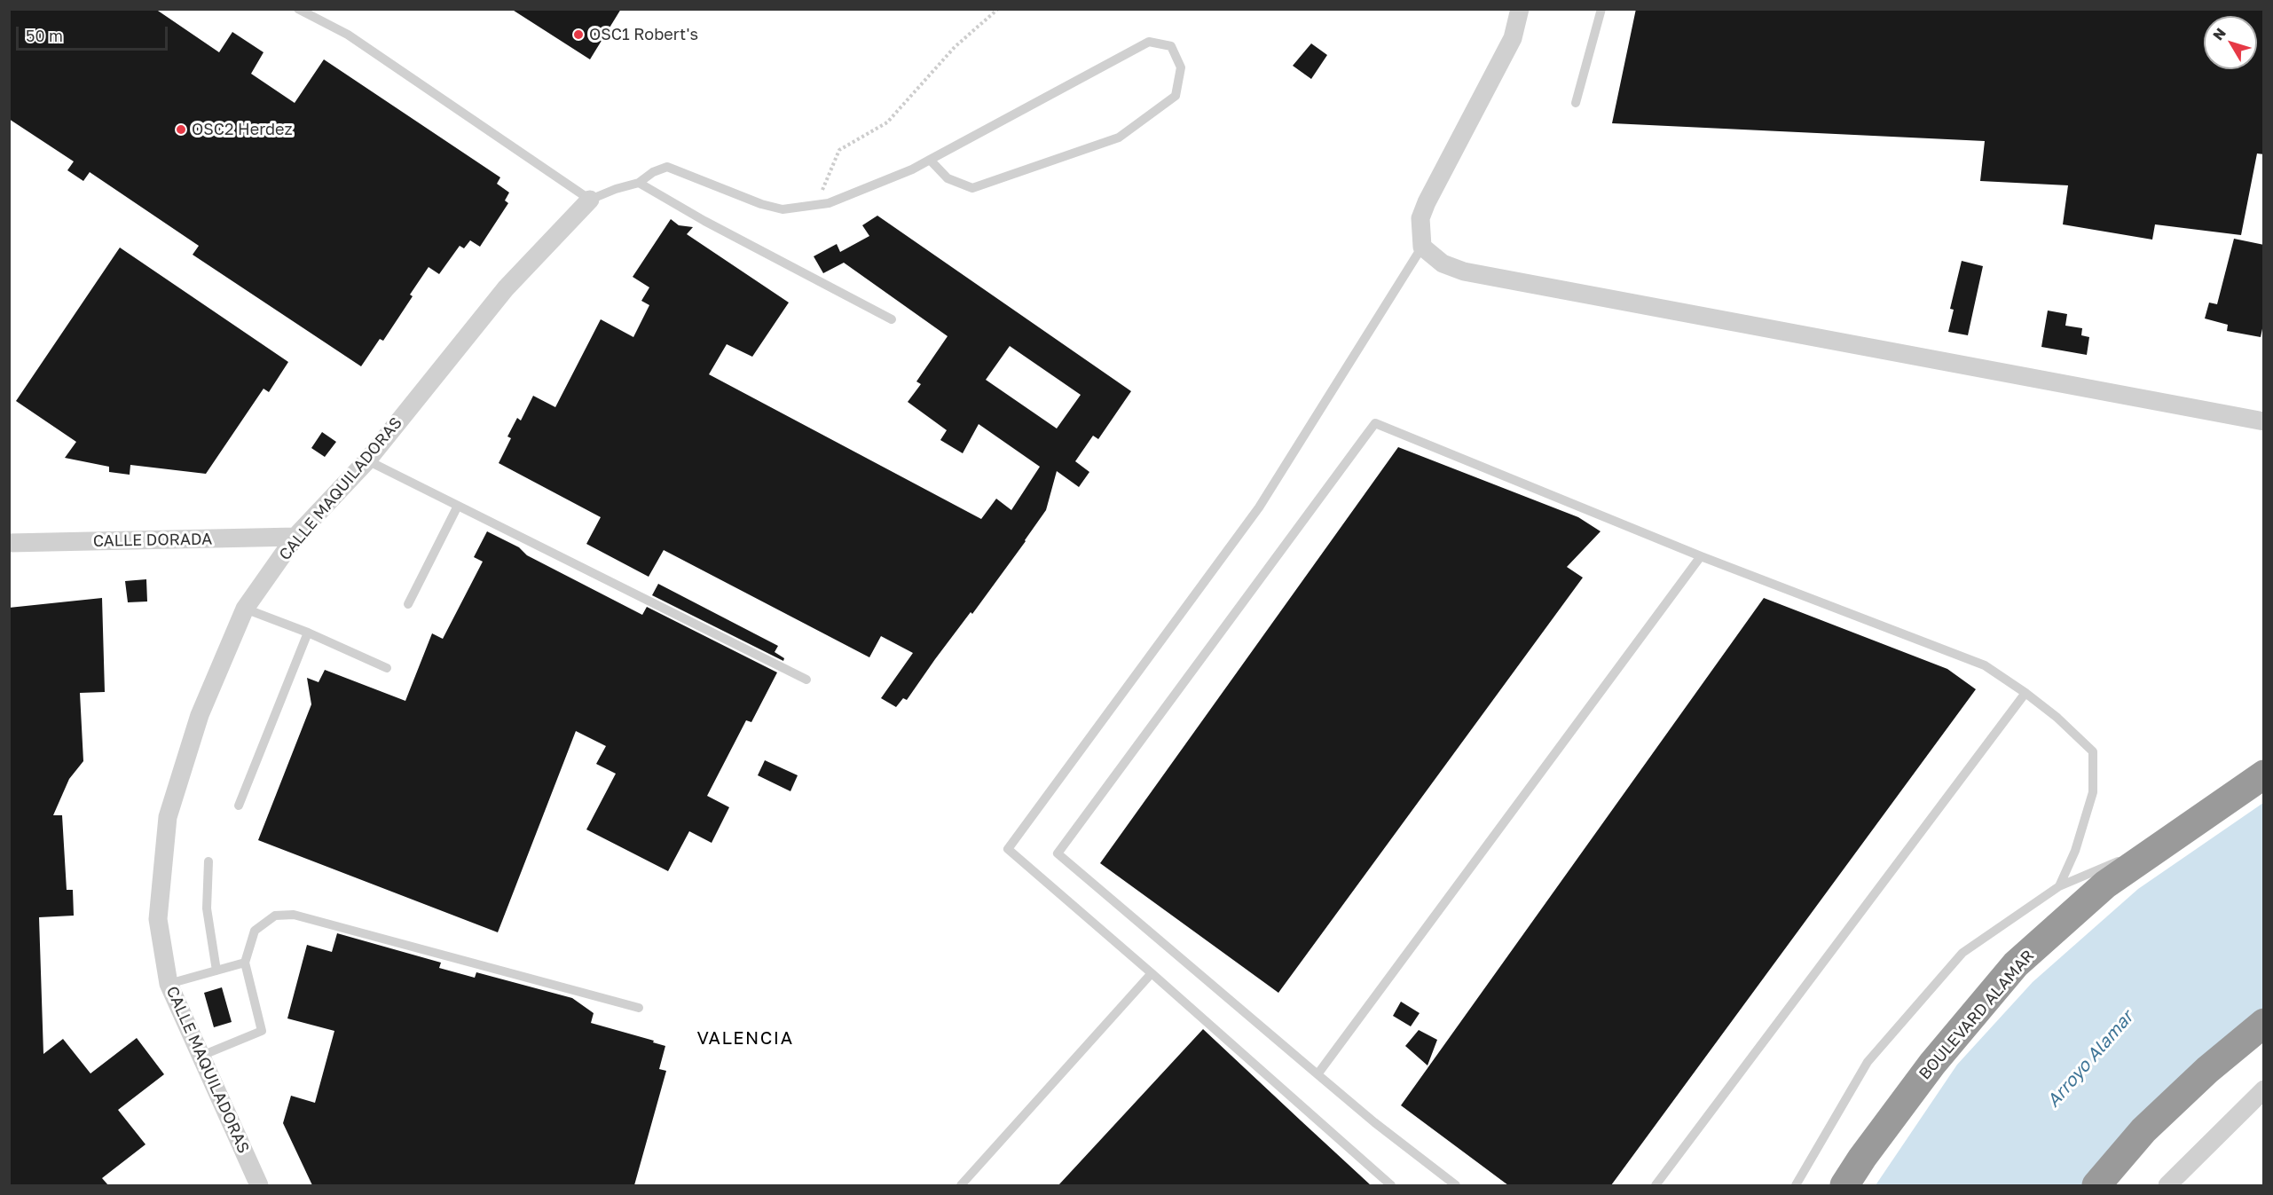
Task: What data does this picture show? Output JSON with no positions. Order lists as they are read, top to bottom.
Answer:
{
  "streets": {
    "highway": ["BOULEVARD ALAMAR"],
    "street": ["CALLE MAQUILADORAS", "CALLE DORADA"]
  },
  "crossings": [
    ["CALLE MAQUILADORAS", "CALLE DORADA"]
  ],
  "districts": ["VALENCIA"],
  "water": ["Arroyo Alamar"],
  "places": ["OSC1 Robert's", "OSC2 Herdez"],
  "scale_bar": "50 m",
  "north": "top left"
}
